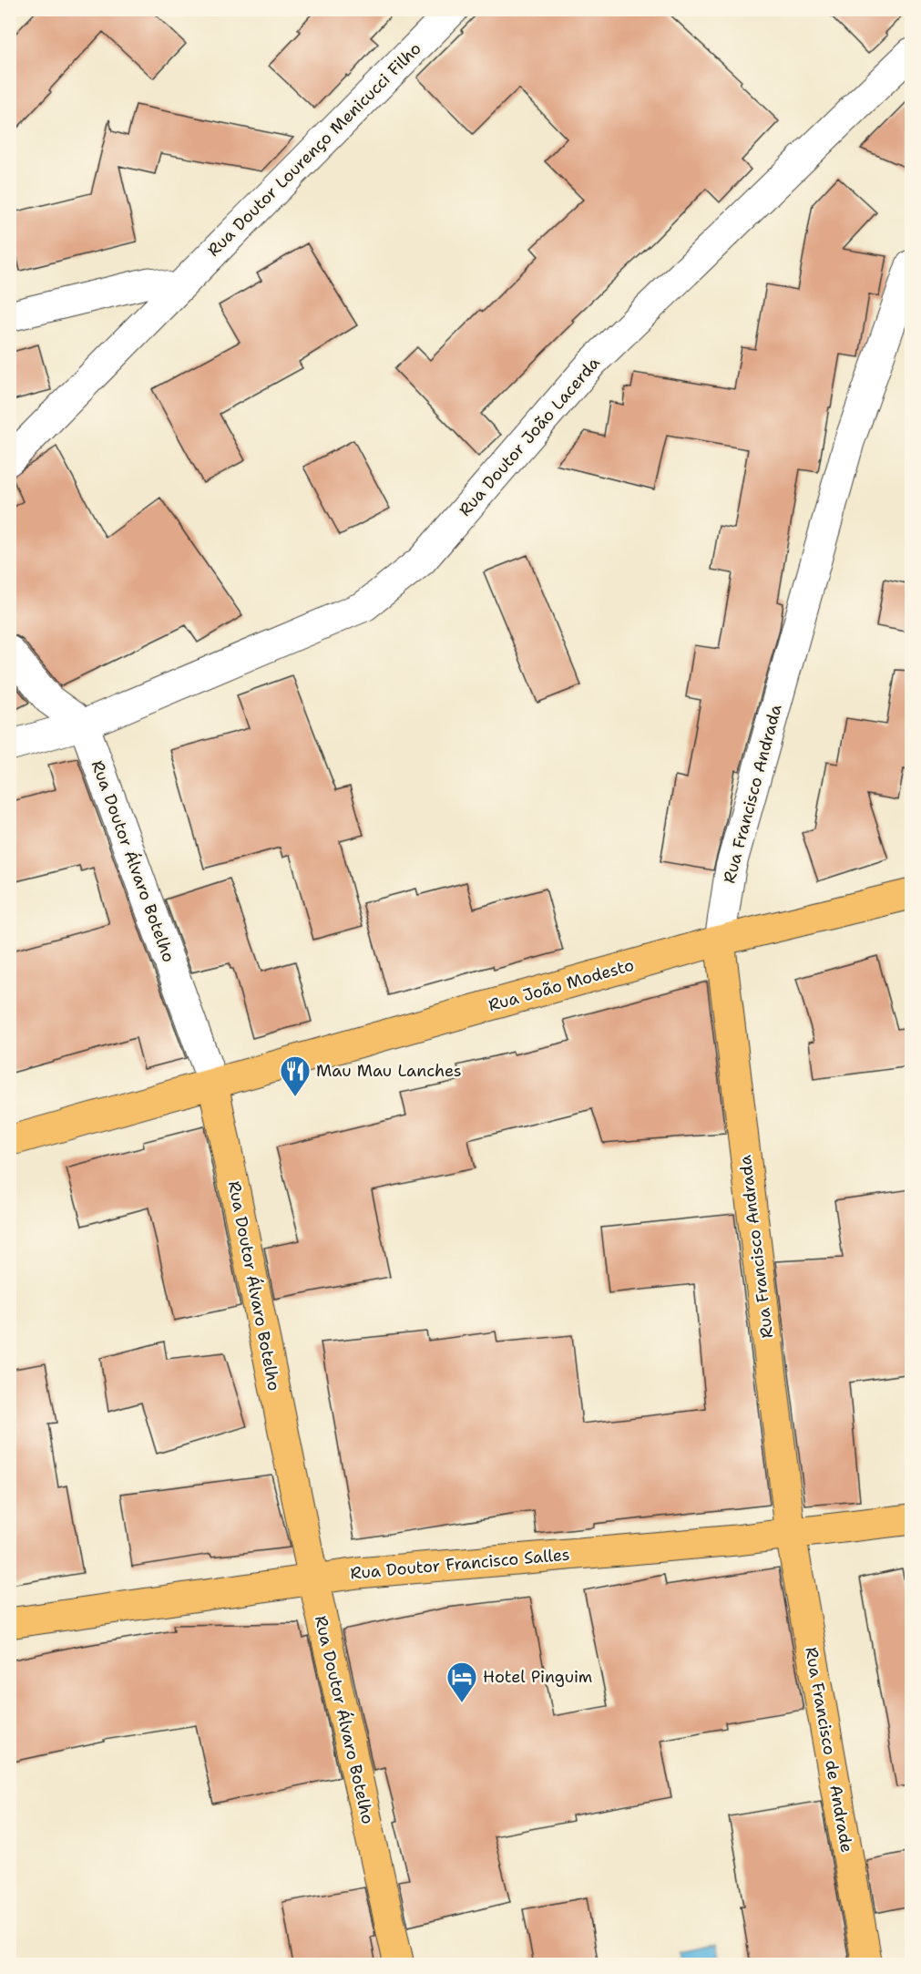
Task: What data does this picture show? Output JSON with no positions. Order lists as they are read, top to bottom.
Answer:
{
  "streets": {
    "main road": [
      "Rua Francisco Andrada",
      "Rua Doutor Álvaro Botelho",
      "Rua João Modesto",
      "Rua Doutor Francisco Salles",
      "Rua Francisco de Andrade"
    ],
    "street": ["Rua Doutor Lourenço Menicucci Filho", "Rua Doutor João Lacerda"]
  },
  "crossings": [
    ["Rua Doutor João Lacerda", "Rua Doutor Álvaro Botelho"],
    ["Rua Francisco Andrada", "Rua João Modesto"],
    ["Rua Francisco Andrada", "Rua Doutor Francisco Salles"],
    ["Rua Francisco Andrada", "Rua Francisco de Andrade"],
    ["Rua Doutor Álvaro Botelho", "Rua João Modesto"],
    ["Rua Doutor Álvaro Botelho", "Rua Doutor Francisco Salles"],
    ["Rua Doutor Francisco Salles", "Rua Francisco de Andrade"]
  ],
  "places": {
    "restaurant": ["Mau Mau Lanches"],
    "hotel": ["Hotel Pinguim"]
  }
}
